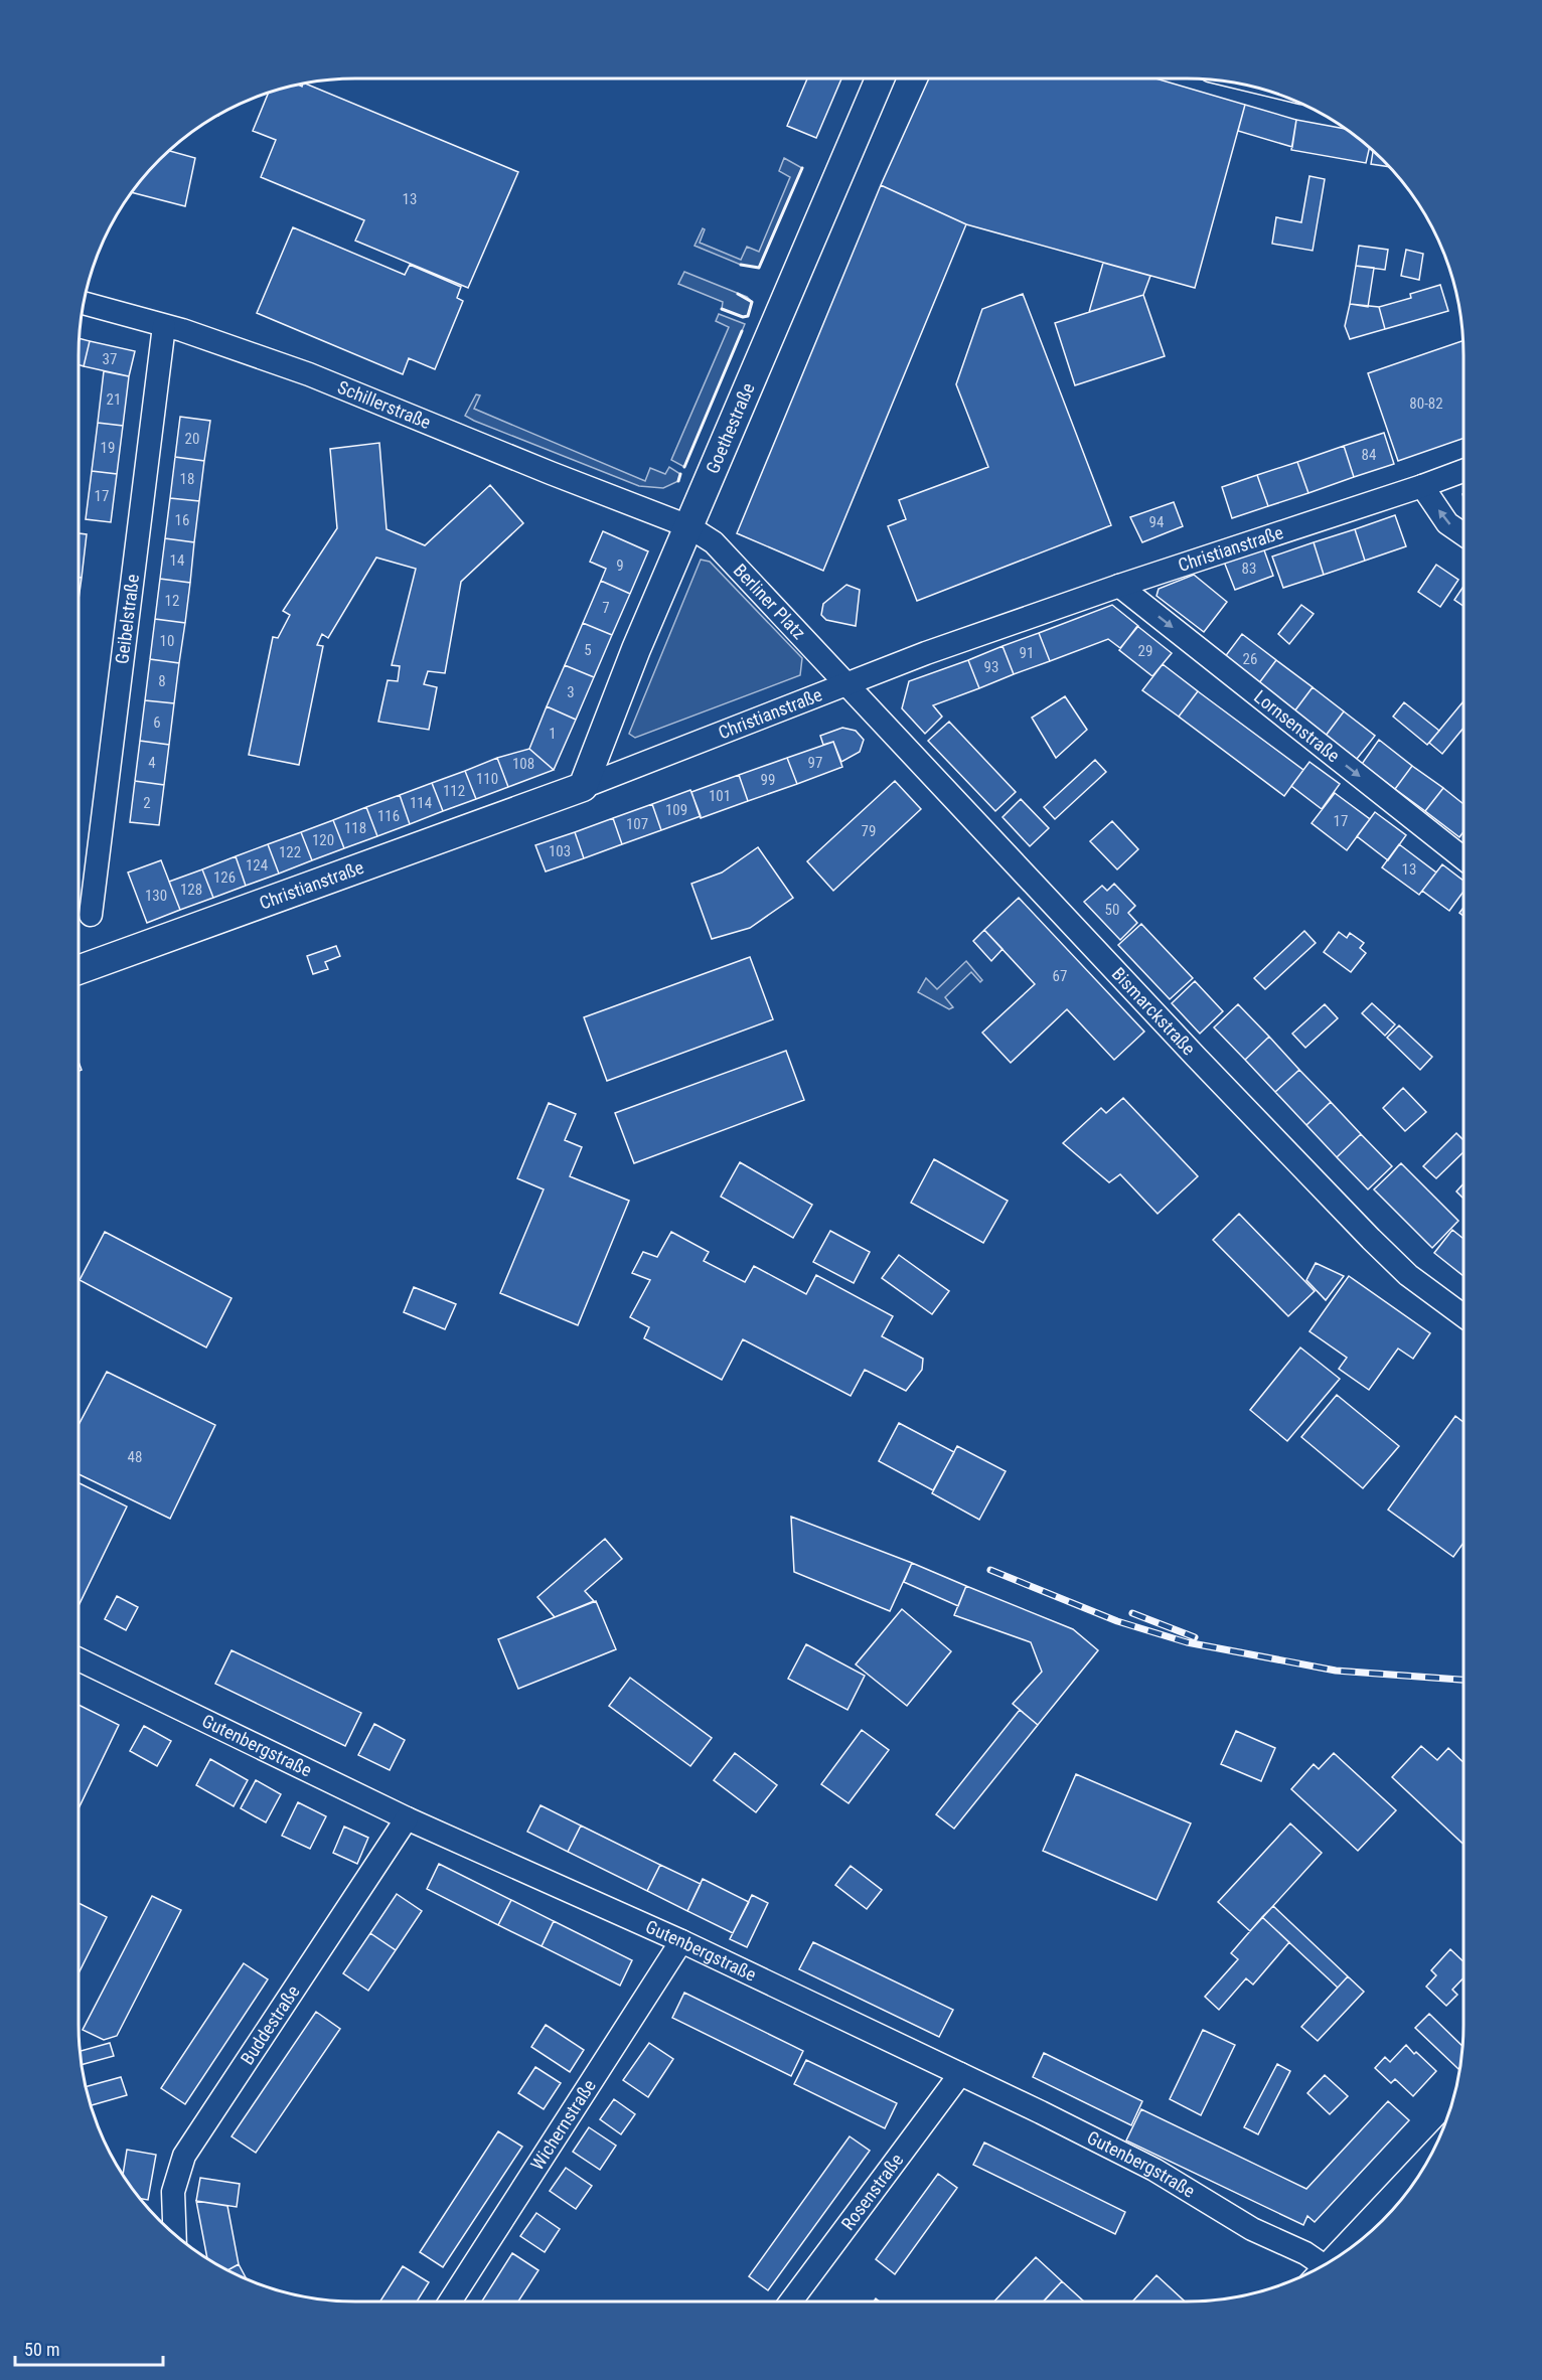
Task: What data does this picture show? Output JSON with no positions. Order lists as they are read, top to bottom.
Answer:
{
  "streets": {
    "main road": ["Goethestraße", "Christianstraße"],
    "street": [
      "Schillerstraße",
      "Berliner Platz",
      "Geibelstraße",
      "Lornsenstraße",
      "Bismarckstraße",
      "Gutenbergstraße",
      "Buddestraße",
      "Wichernstraße",
      "Rosenstraße"
    ]
  },
  "crossings": [
    ["Schillerstraße", "Goethestraße"],
    ["Schillerstraße", "Berliner Platz"],
    ["Schillerstraße", "Geibelstraße"],
    ["Goethestraße", "Christianstraße"],
    ["Goethestraße", "Berliner Platz"],
    ["Christianstraße", "Berliner Platz"],
    ["Christianstraße", "Lornsenstraße"],
    ["Christianstraße", "Bismarckstraße"],
    ["Berliner Platz", "Bismarckstraße"],
    ["Gutenbergstraße", "Buddestraße"],
    ["Gutenbergstraße", "Wichernstraße"],
    ["Gutenbergstraße", "Rosenstraße"]
  ],
  "one_way": ["Lornsenstraße"],
  "house_numbers": [
    "13",
    "37",
    "21",
    "80-82",
    "20",
    "19",
    "84",
    "18",
    "17",
    "16",
    "94",
    "14",
    "9",
    "83",
    "12",
    "7",
    "10",
    "5",
    "29",
    "91",
    "26",
    "93",
    "8",
    "3",
    "6",
    "1",
    "4",
    "97",
    "108",
    "110",
    "99",
    "112",
    "101",
    "2",
    "114",
    "109",
    "116",
    "17",
    "107",
    "118",
    "79",
    "120",
    "103",
    "122",
    "124",
    "13",
    "126",
    "128",
    "130",
    "50",
    "67",
    "48"
  ],
  "scale_bar": "50 m"
}
